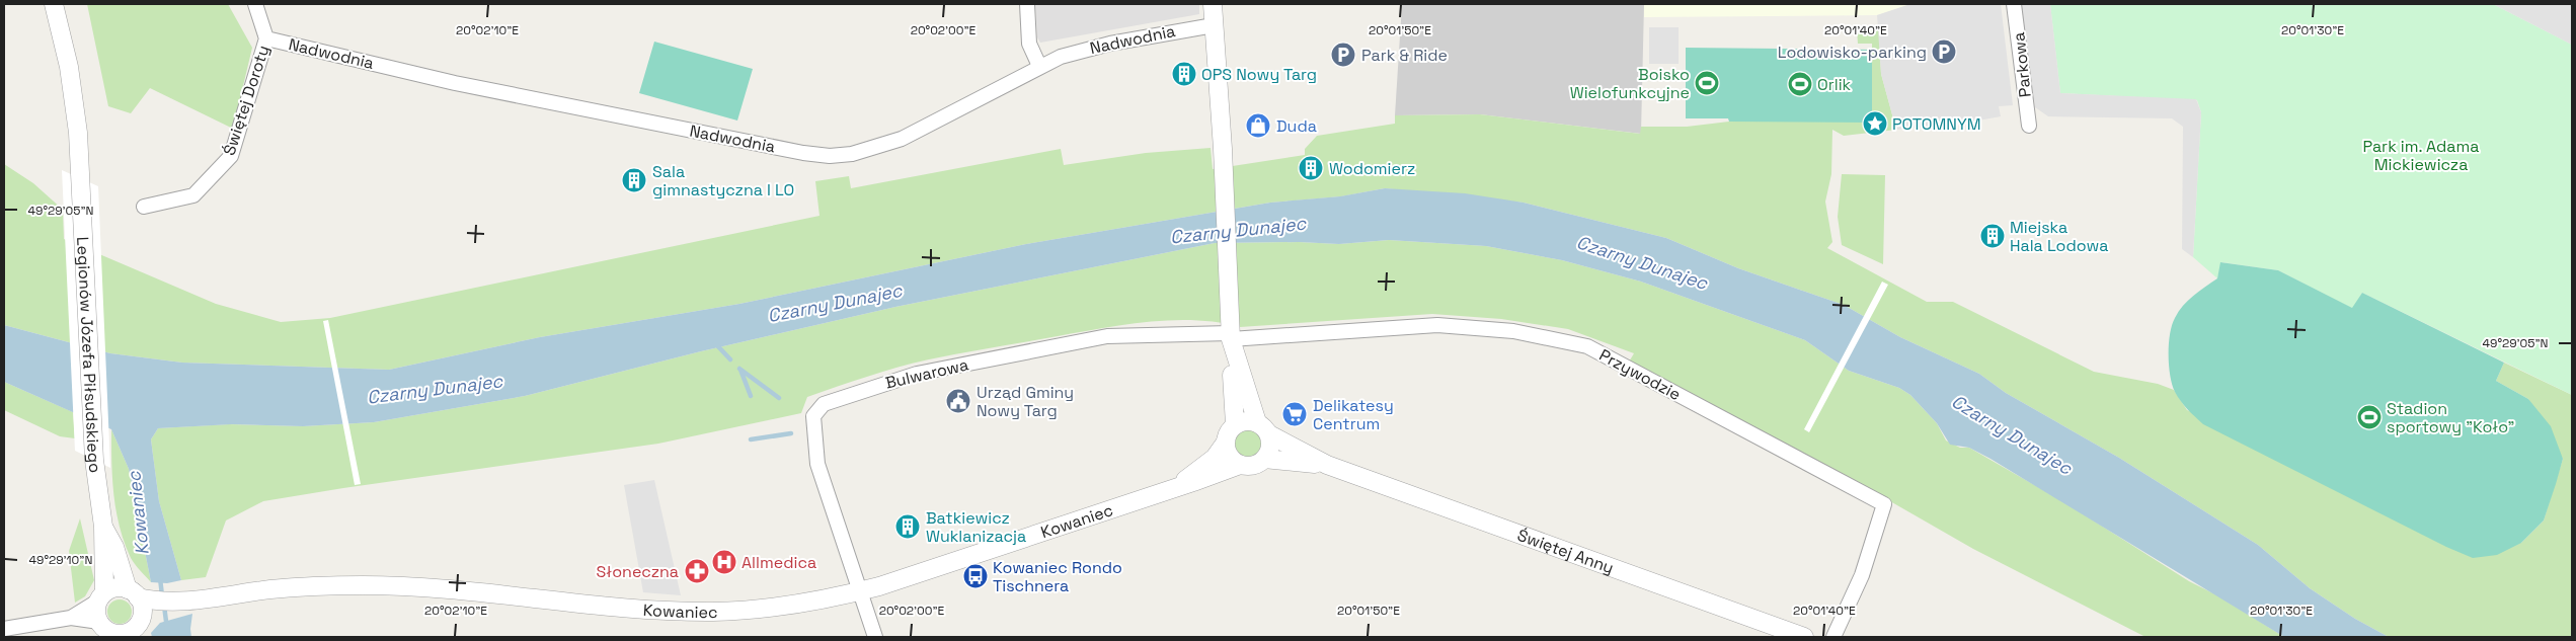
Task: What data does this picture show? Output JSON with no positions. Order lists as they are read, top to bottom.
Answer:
{
  "streets": {
    "street": [
      "Nadwodnia",
      "Parkowa",
      "Świętej Doroty",
      "Legionów Józefa Piłsudskiego",
      "Bulwarowa",
      "Przywodzie",
      "Kowaniec",
      "Świętej Anny"
    ]
  },
  "crossings": [
    ["Nadwodnia", "Świętej Doroty"],
    ["Legionów Józefa Piłsudskiego", "Kowaniec"],
    ["Bulwarowa", "Przywodzie"],
    ["Bulwarowa", "Kowaniec"],
    ["Kowaniec", "Świętej Anny"]
  ],
  "water": ["Czarny Dunajec", "Kowaniec"],
  "parks": ["Park im. Adama Mickiewicza"],
  "places": {
    "parking": ["Lodowisko-parking", "Park & Ride"],
    "building": [
      "OPS Nowy Targ",
      "Wodomierz",
      "Sala gimnastyczna I LO",
      "Miejska Hala Lodowa",
      "Batkiewicz Wuklanizacja"
    ],
    "sports": ["Boisko Wielofunkcyjne", "Orlik", "Stadion sportowy \"Koło\""],
    "place": ["POTOMNYM"],
    "shop": ["Duda"],
    "public building": ["Urząd Gminy Nowy Targ"],
    "supermarket": ["Delikatesy Centrum"],
    "hospital": ["Allmedica"],
    "pharmacy": ["Słoneczna"],
    "bus stop": ["Kowaniec Rondo Tischnera"]
  },
  "coordinates": [
    "20°02'10\"E",
    "20°02'00\"E",
    "20°01'50\"E",
    "20°01'40\"E",
    "20°01'30\"E",
    "49°29'05\"N",
    "49°29'10\"N"
  ]
}
